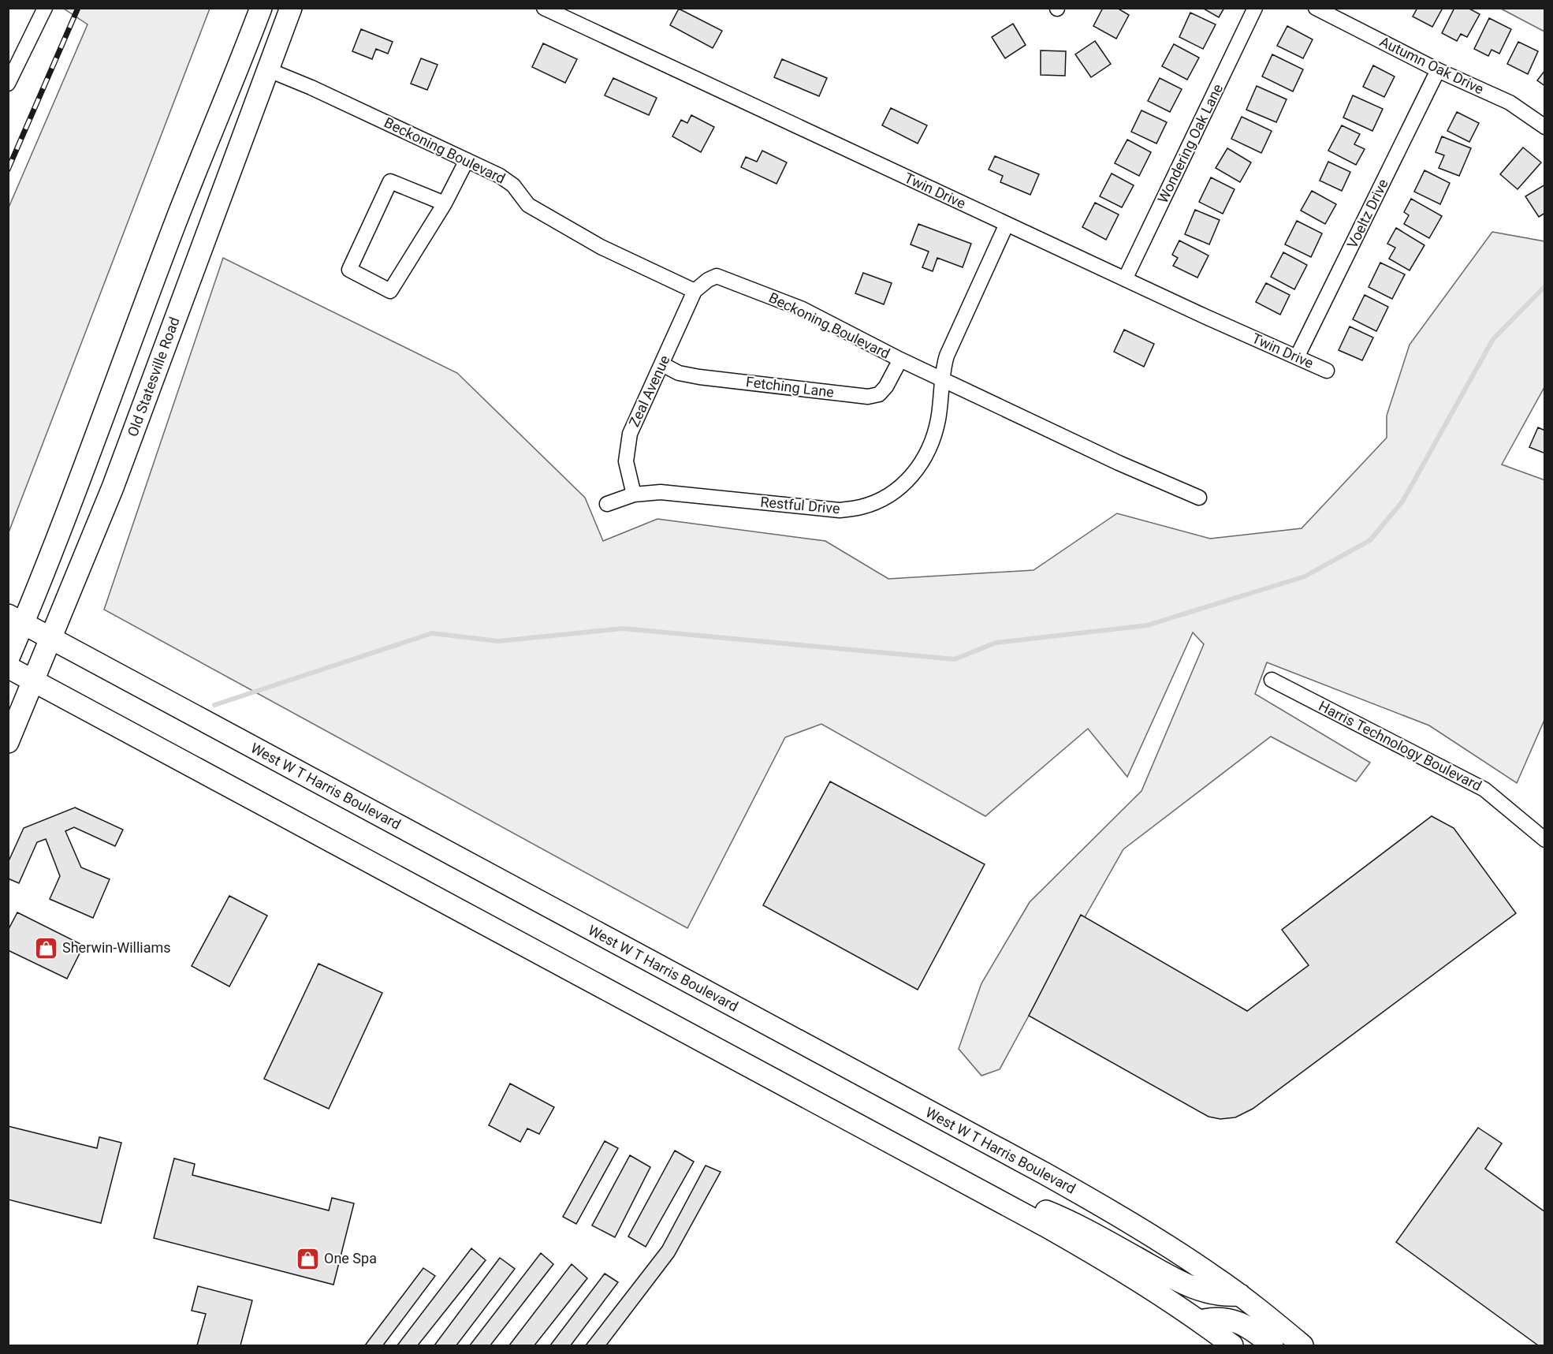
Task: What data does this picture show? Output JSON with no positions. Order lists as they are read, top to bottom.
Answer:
{
  "streets": {
    "main road": ["Old Statesville Road", "West W T Harris Boulevard"],
    "street": [
      "Autumn Oak Drive",
      "Wondering Oak Lane",
      "Beckoning Boulevard",
      "Twin Drive",
      "Voeltz Drive",
      "Fetching Lane",
      "Zeal Avenue",
      "Restful Drive",
      "Harris Technology Boulevard"
    ]
  },
  "crossings": [
    ["Autumn Oak Drive", "Voeltz Drive"],
    ["Wondering Oak Lane", "Twin Drive"],
    ["Beckoning Boulevard", "Old Statesville Road"],
    ["Beckoning Boulevard", "Fetching Lane"],
    ["Beckoning Boulevard", "Zeal Avenue"],
    ["Beckoning Boulevard", "Restful Drive"],
    ["Twin Drive", "Voeltz Drive"],
    ["Twin Drive", "Restful Drive"],
    ["Old Statesville Road", "West W T Harris Boulevard"],
    ["Fetching Lane", "Zeal Avenue"],
    ["Zeal Avenue", "Restful Drive"]
  ],
  "places": {
    "shop": ["Sherwin-Williams", "One Spa"]
  }
}
